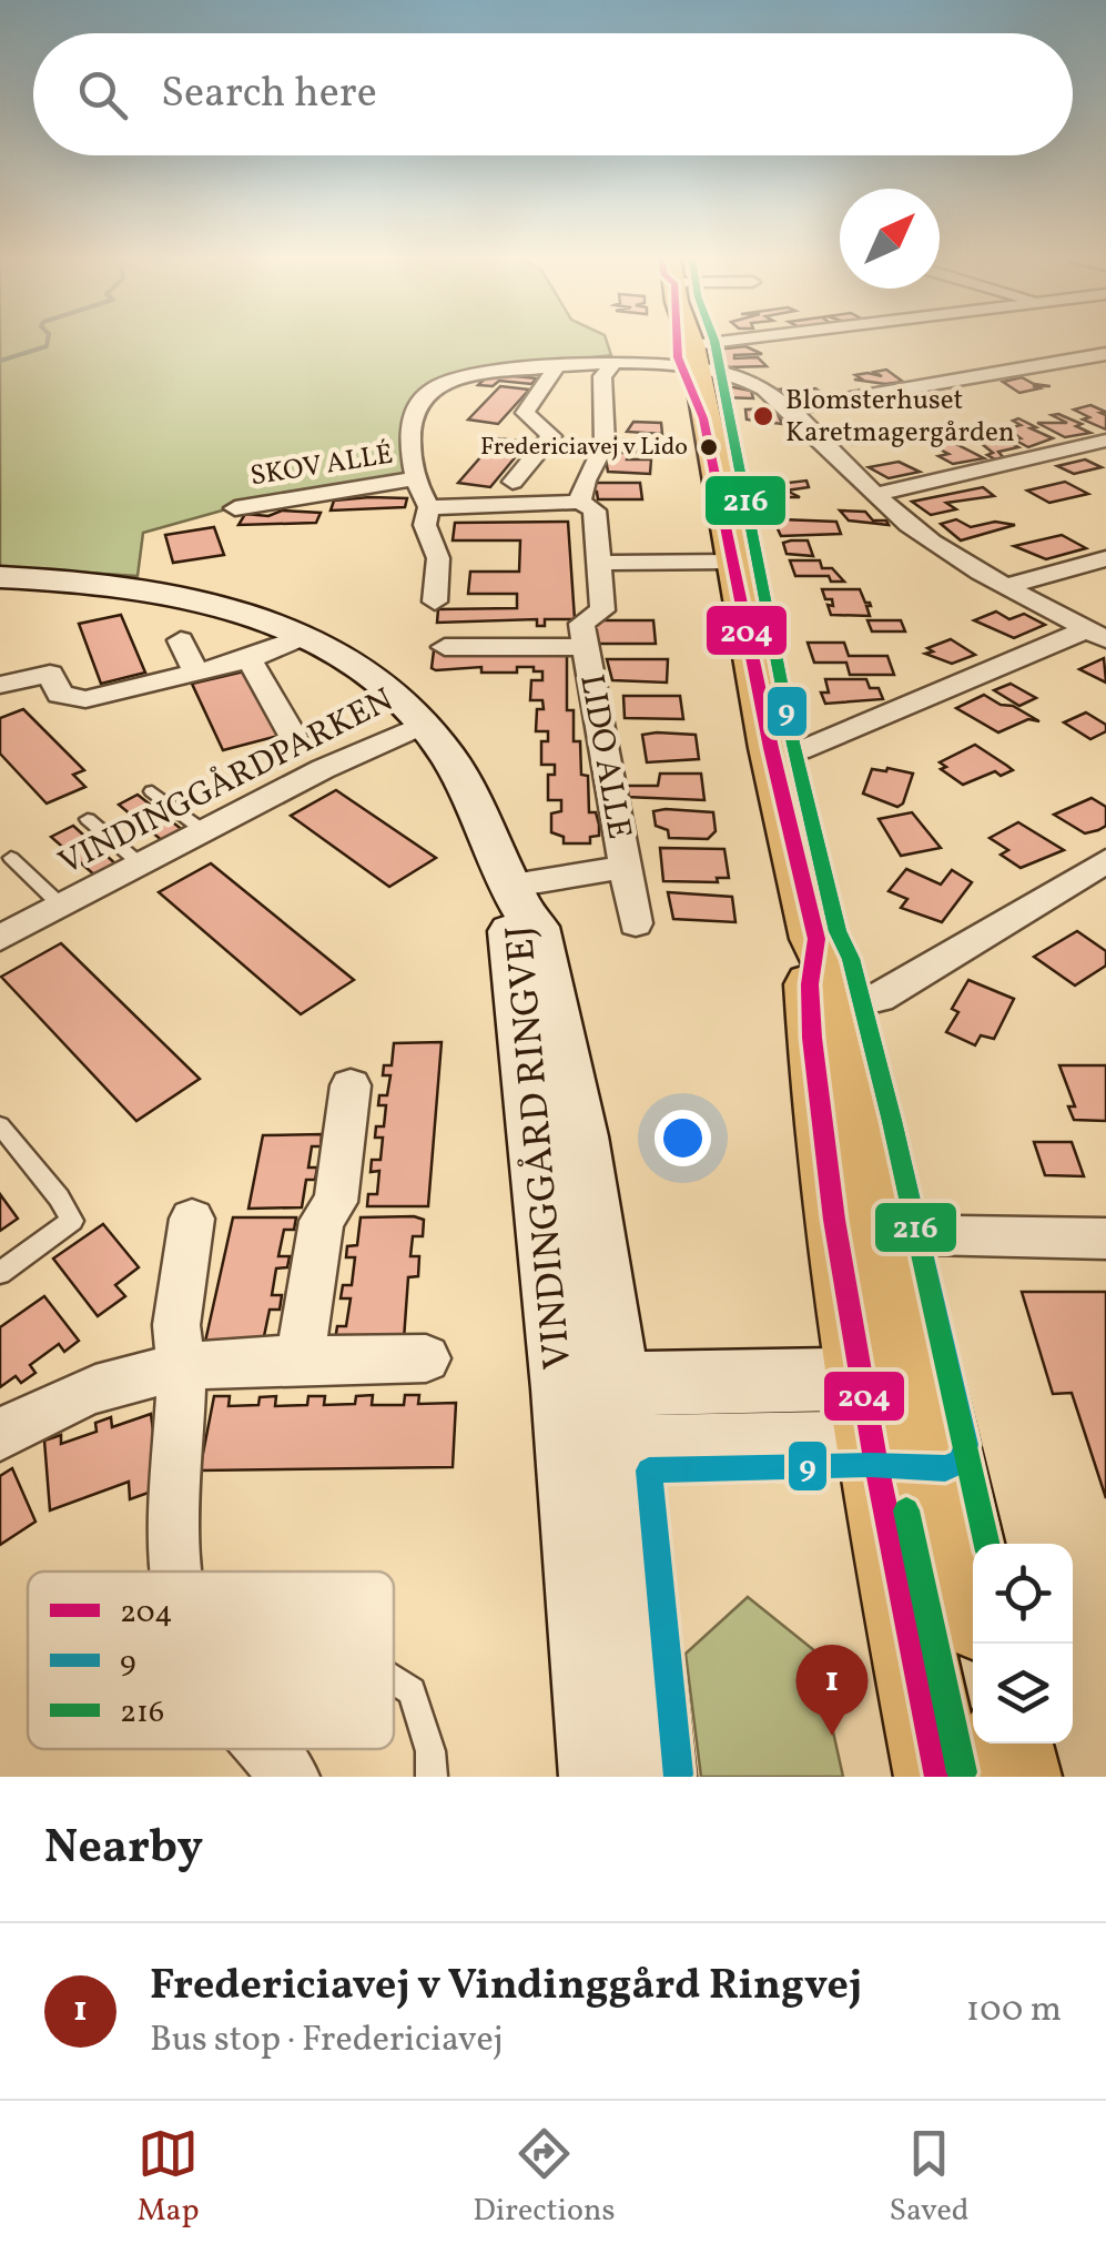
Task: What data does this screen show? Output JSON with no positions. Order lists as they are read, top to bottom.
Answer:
{
  "streets": {
    "street": [
      "SKOV ALLÉ",
      "LIDO ALLE",
      "VINDINGGÅRDPARKEN",
      "VINDINGGÅRD RINGVEJ"
    ]
  },
  "crossings": [
    ["LIDO ALLE", "VINDINGGÅRD RINGVEJ"],
    ["VINDINGGÅRDPARKEN", "VINDINGGÅRD RINGVEJ"]
  ],
  "places": ["Blomsterhuset Karetmagergården", "Fredericiavej v Lido"],
  "lines": ["transit line 204", "transit line 9", "transit line 216"],
  "legend": ["204", "9", "216"],
  "north": "top right",
  "page": {
    "search": "Search here",
    "pins": "1",
    "heading": "Nearby",
    "list": [
      {
        "mark": "1",
        "name": "Fredericiavej v Vindinggård Ringvej",
        "note": "Bus stop · Fredericiavej",
        "value": "100 m"
      }
    ],
    "nav": ["Map", "Directions", "Saved"]
  }
}
